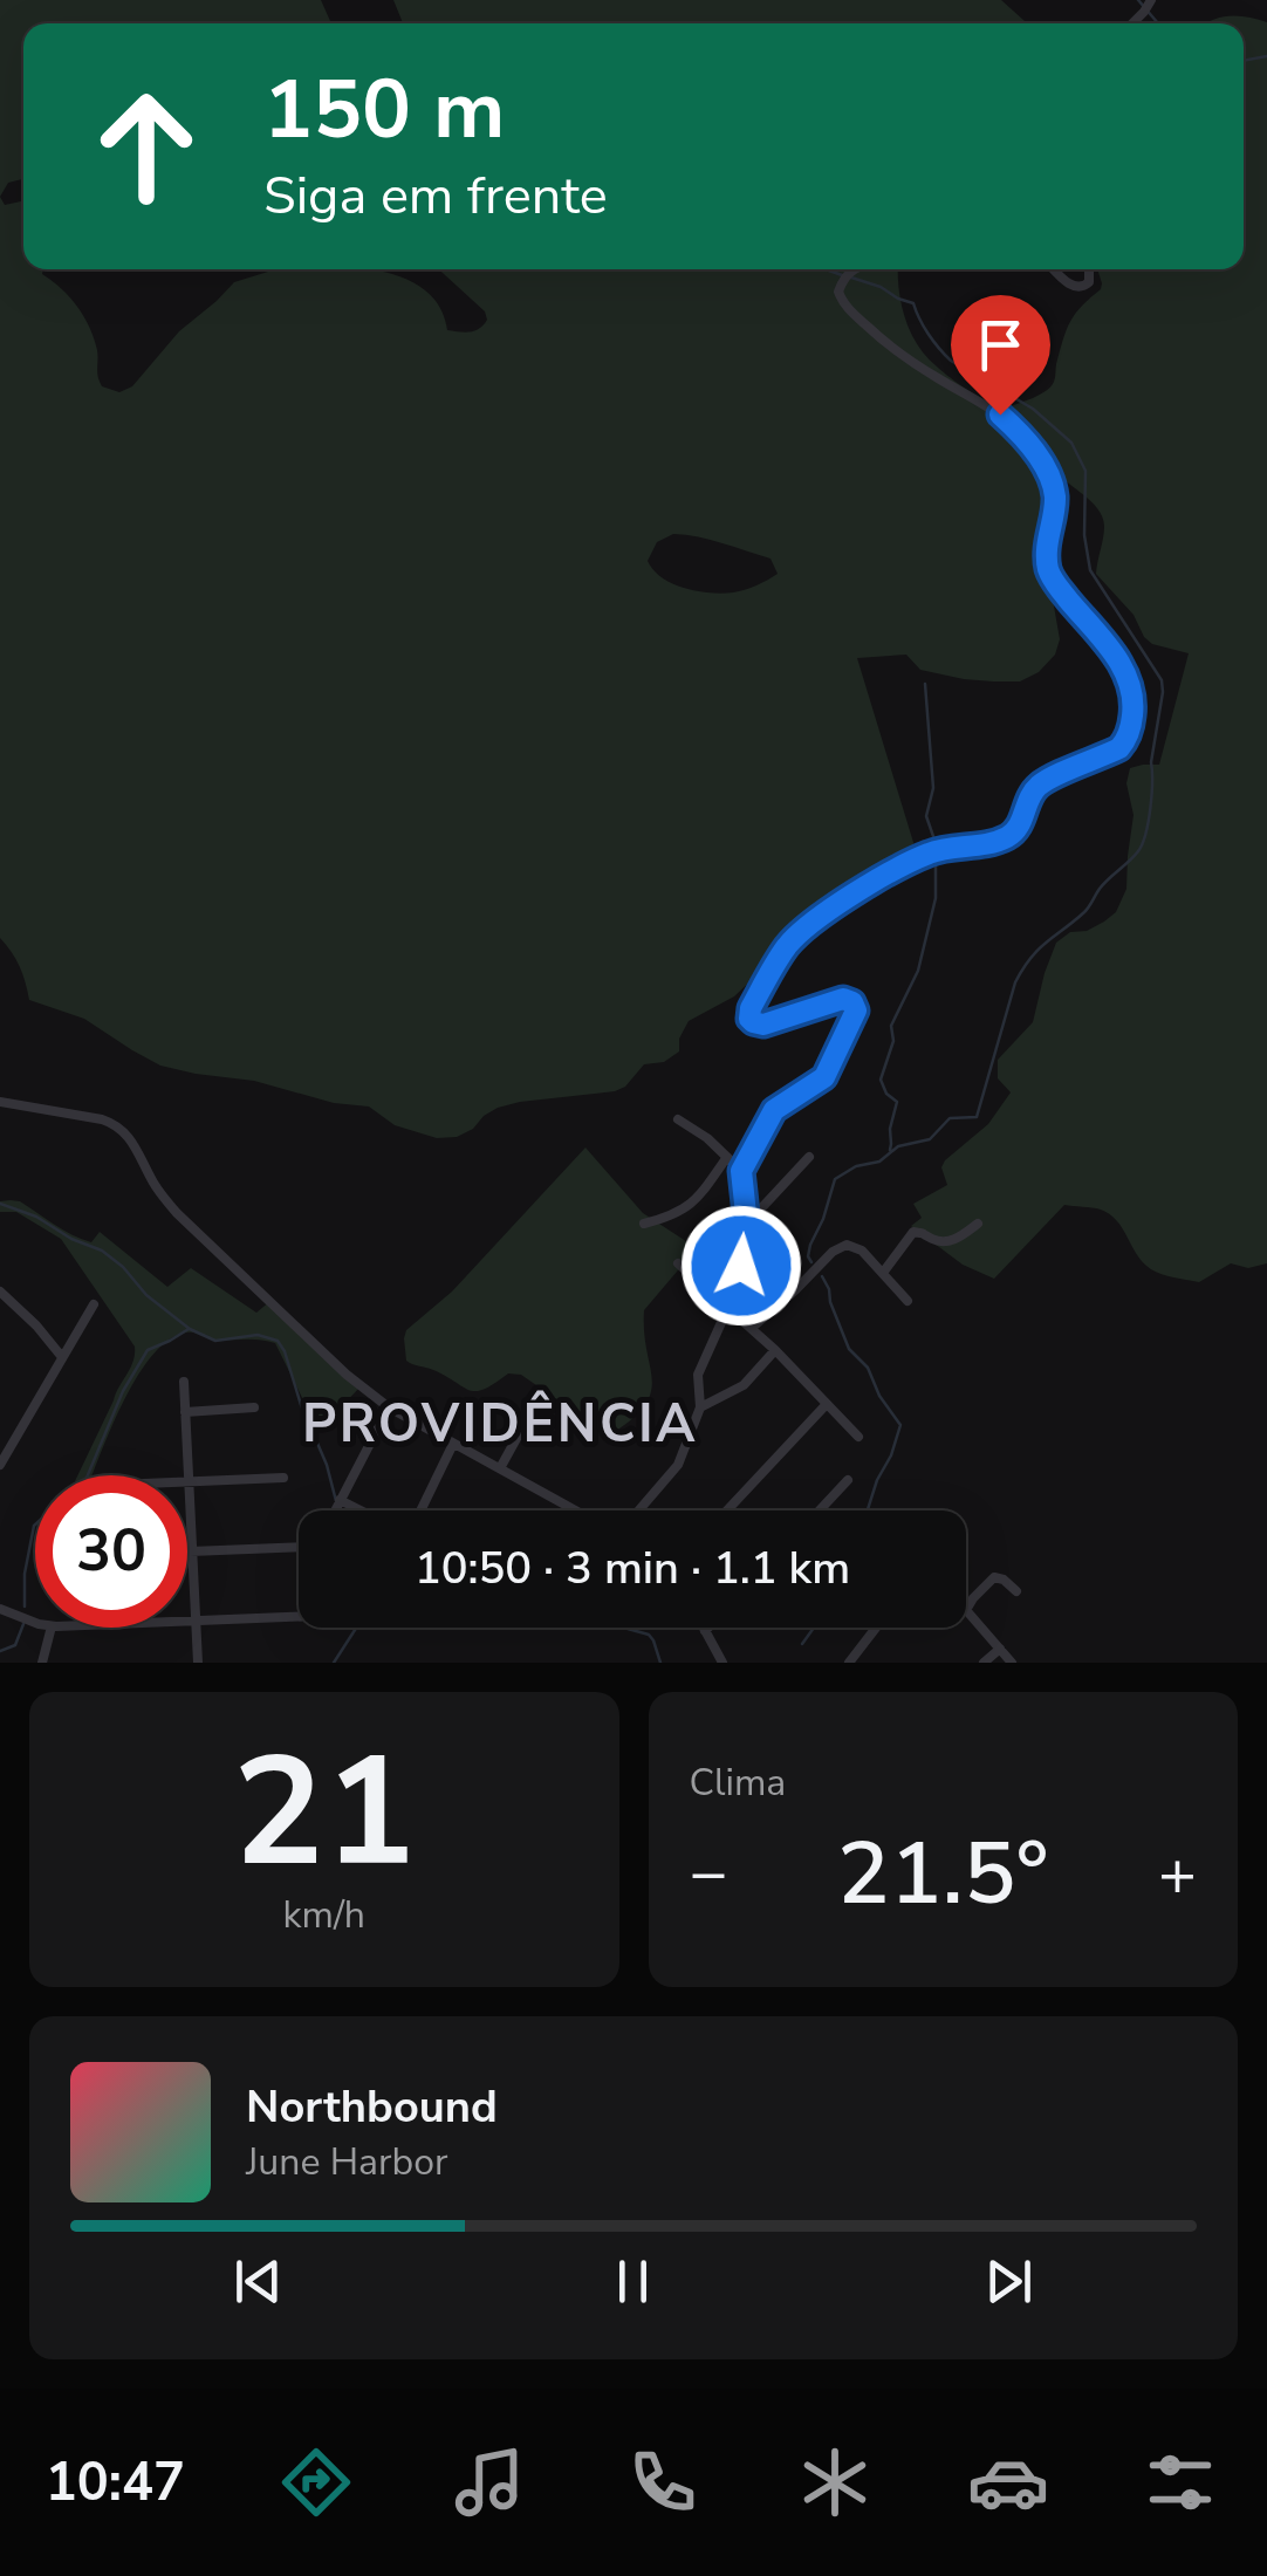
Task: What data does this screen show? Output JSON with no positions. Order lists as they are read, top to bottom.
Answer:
{
  "districts": ["PROVIDÊNCIA"],
  "page": {
    "turn": ["150 m", "Siga em frente"],
    "limit": "30",
    "trip": "10:50 · 3 min · 1.1 km",
    "tile": [
      ["21", "km/h"],
      "Clima"
    ],
    "heat": ["−", "21.5°", "+"],
    "song": ["Northbound", "June Harbor"],
    "tabs": "10:47"
  }
}
